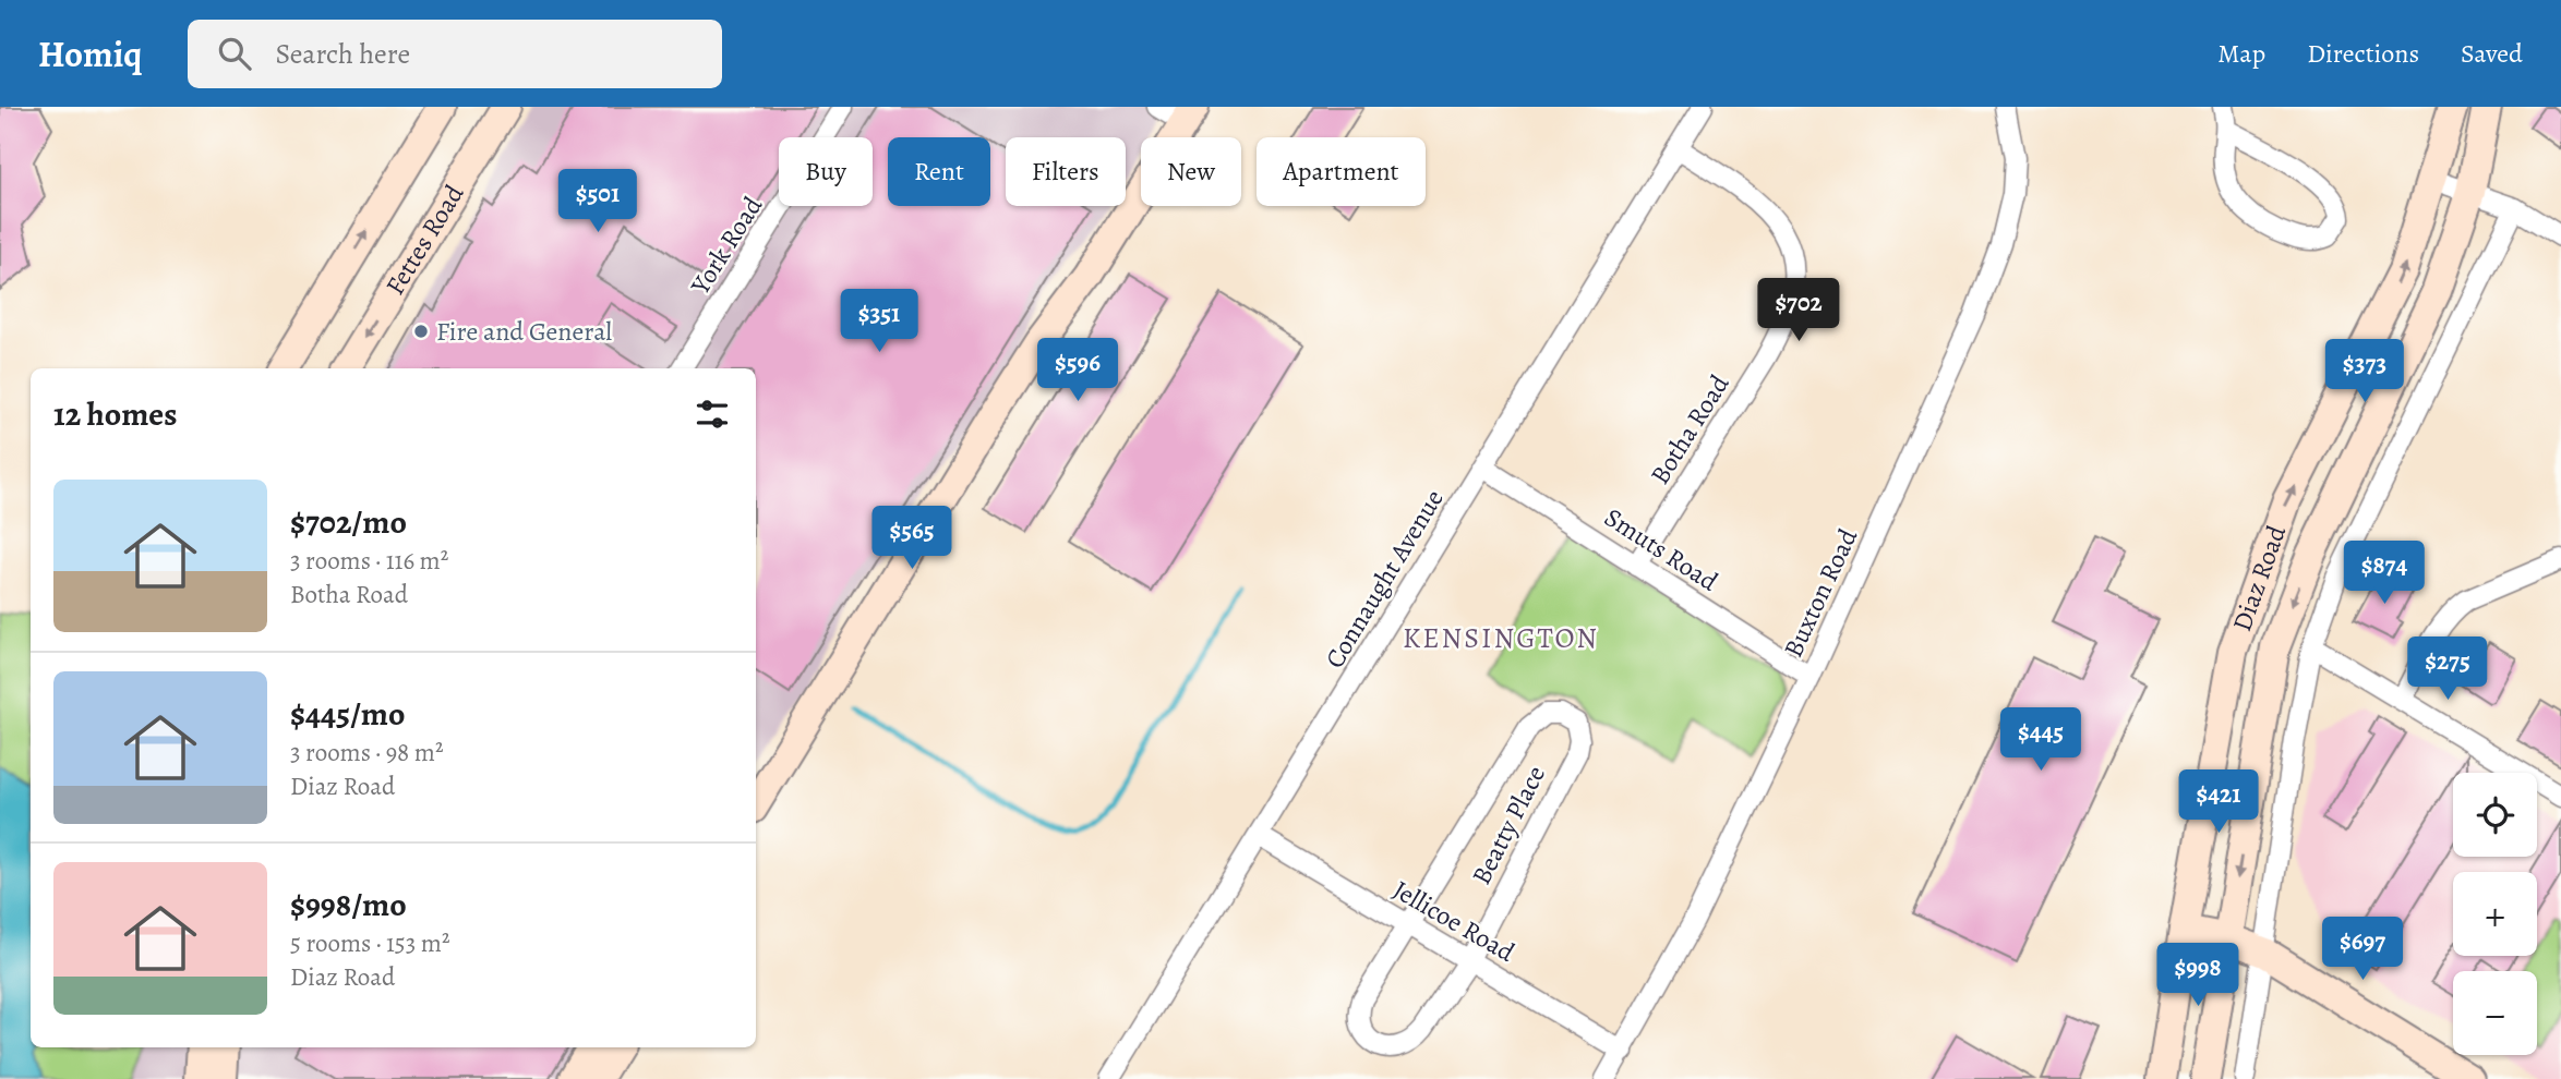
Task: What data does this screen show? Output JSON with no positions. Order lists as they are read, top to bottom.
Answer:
{
  "streets": {
    "street": [
      "Fettes Road",
      "York Road",
      "Botha Road",
      "Smuts Road",
      "Diaz Road",
      "Connaught Avenue",
      "Buxton Road",
      "Beatty Place",
      "Jellicoe Road"
    ]
  },
  "crossings": [
    ["Botha Road", "Smuts Road"],
    ["Botha Road", "Connaught Avenue"],
    ["Smuts Road", "Connaught Avenue"],
    ["Smuts Road", "Buxton Road"],
    ["Connaught Avenue", "Jellicoe Road"],
    ["Buxton Road", "Jellicoe Road"],
    ["Beatty Place", "Jellicoe Road"]
  ],
  "districts": ["KENSINGTON"],
  "places": ["Fire and General"],
  "page": {
    "header": "Homiq",
    "search": "Search here",
    "nav": ["Map", "Directions", "Saved"],
    "chip": [
      "Buy",
      "Rent",
      "Filters",
      "New",
      "Apartment"
    ],
    "price": [
      "$501",
      "$702",
      "$351",
      "$596",
      "$373",
      "$565",
      "$874",
      "$275",
      "$445",
      "$421",
      "$697",
      "$998"
    ],
    "heading": "12 homes",
    "list": [
      {
        "name": "$702/mo",
        "note": "3 rooms · 116 m² · Botha Road"
      },
      {
        "name": "$445/mo",
        "note": "3 rooms · 98 m² · Diaz Road"
      },
      {
        "name": "$998/mo",
        "note": "5 rooms · 153 m² · Diaz Road"
      }
    ],
    "map_buttons": ["+", "−"]
  }
}
